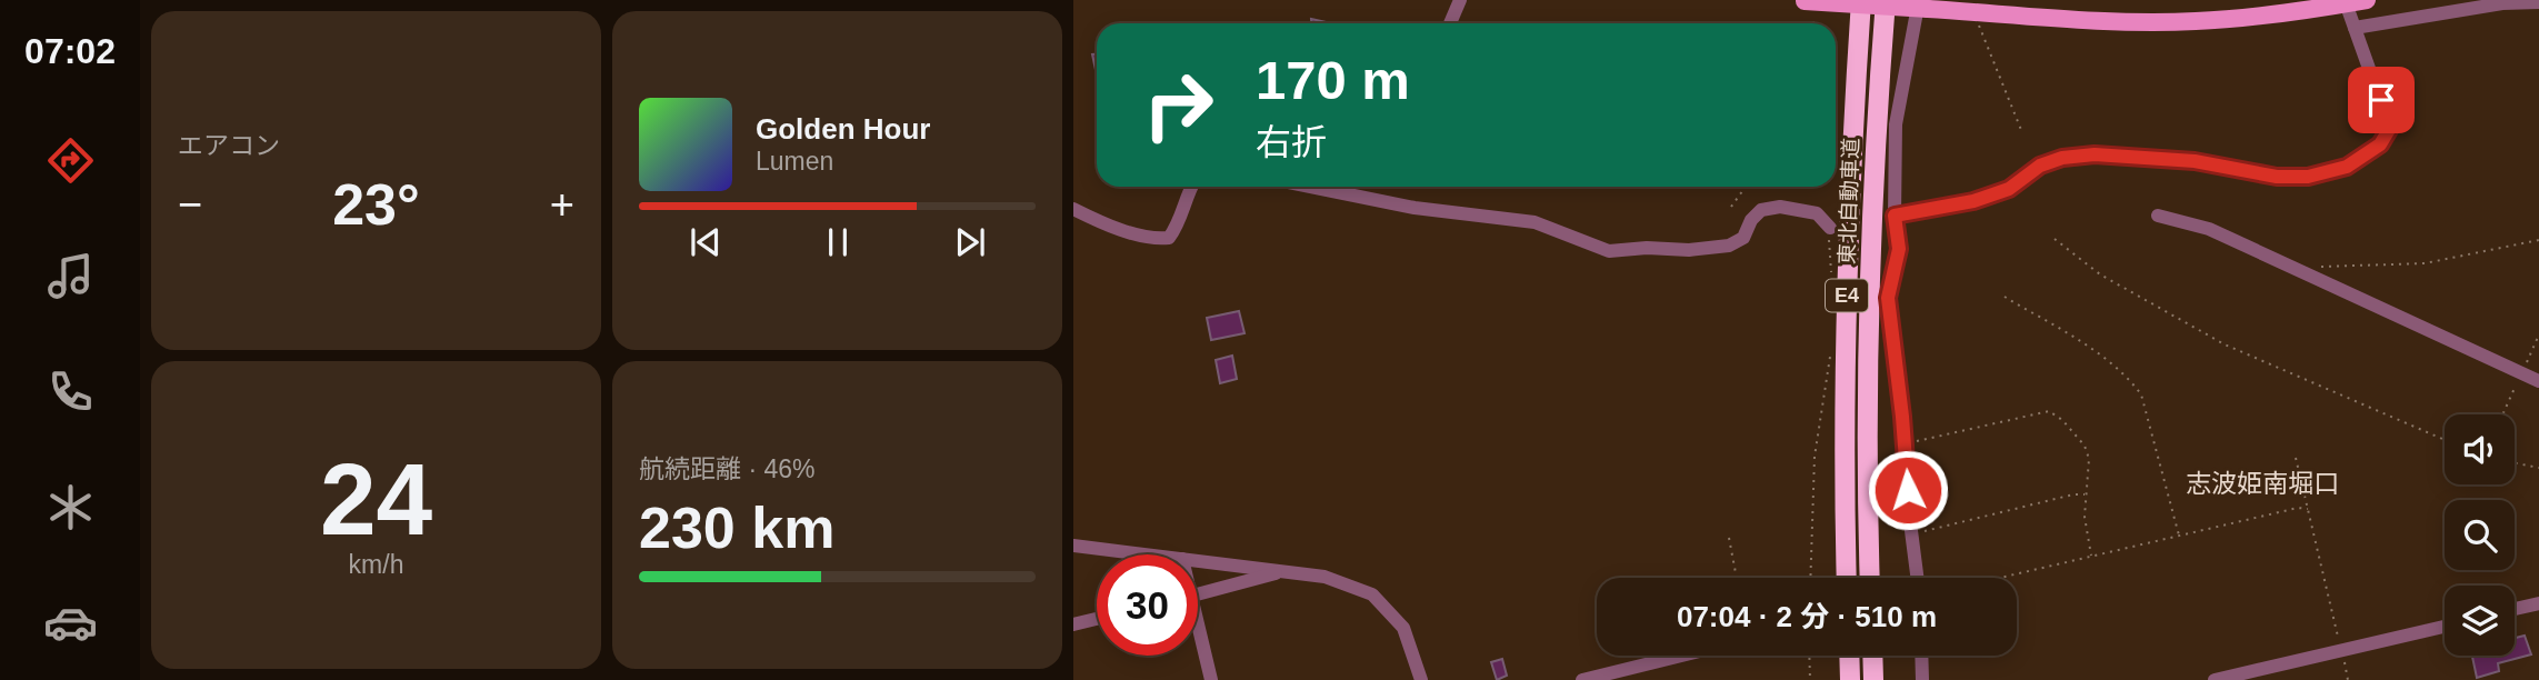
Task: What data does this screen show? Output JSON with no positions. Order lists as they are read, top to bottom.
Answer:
{
  "streets": {
    "highway": ["東北自動車道", "E4"]
  },
  "districts": ["志波姫南堀口"],
  "page": {
    "tabs": "07:02",
    "tile": [
      "エアコン",
      ["24", "km/h"],
      ["航続距離 · 46%", "230 km"]
    ],
    "turn": ["170 m", "右折"],
    "song": ["Golden Hour", "Lumen"],
    "heat": ["−", "23°", "+"],
    "limit": "30",
    "trip": "07:04 · 2 分 · 510 m"
  }
}
